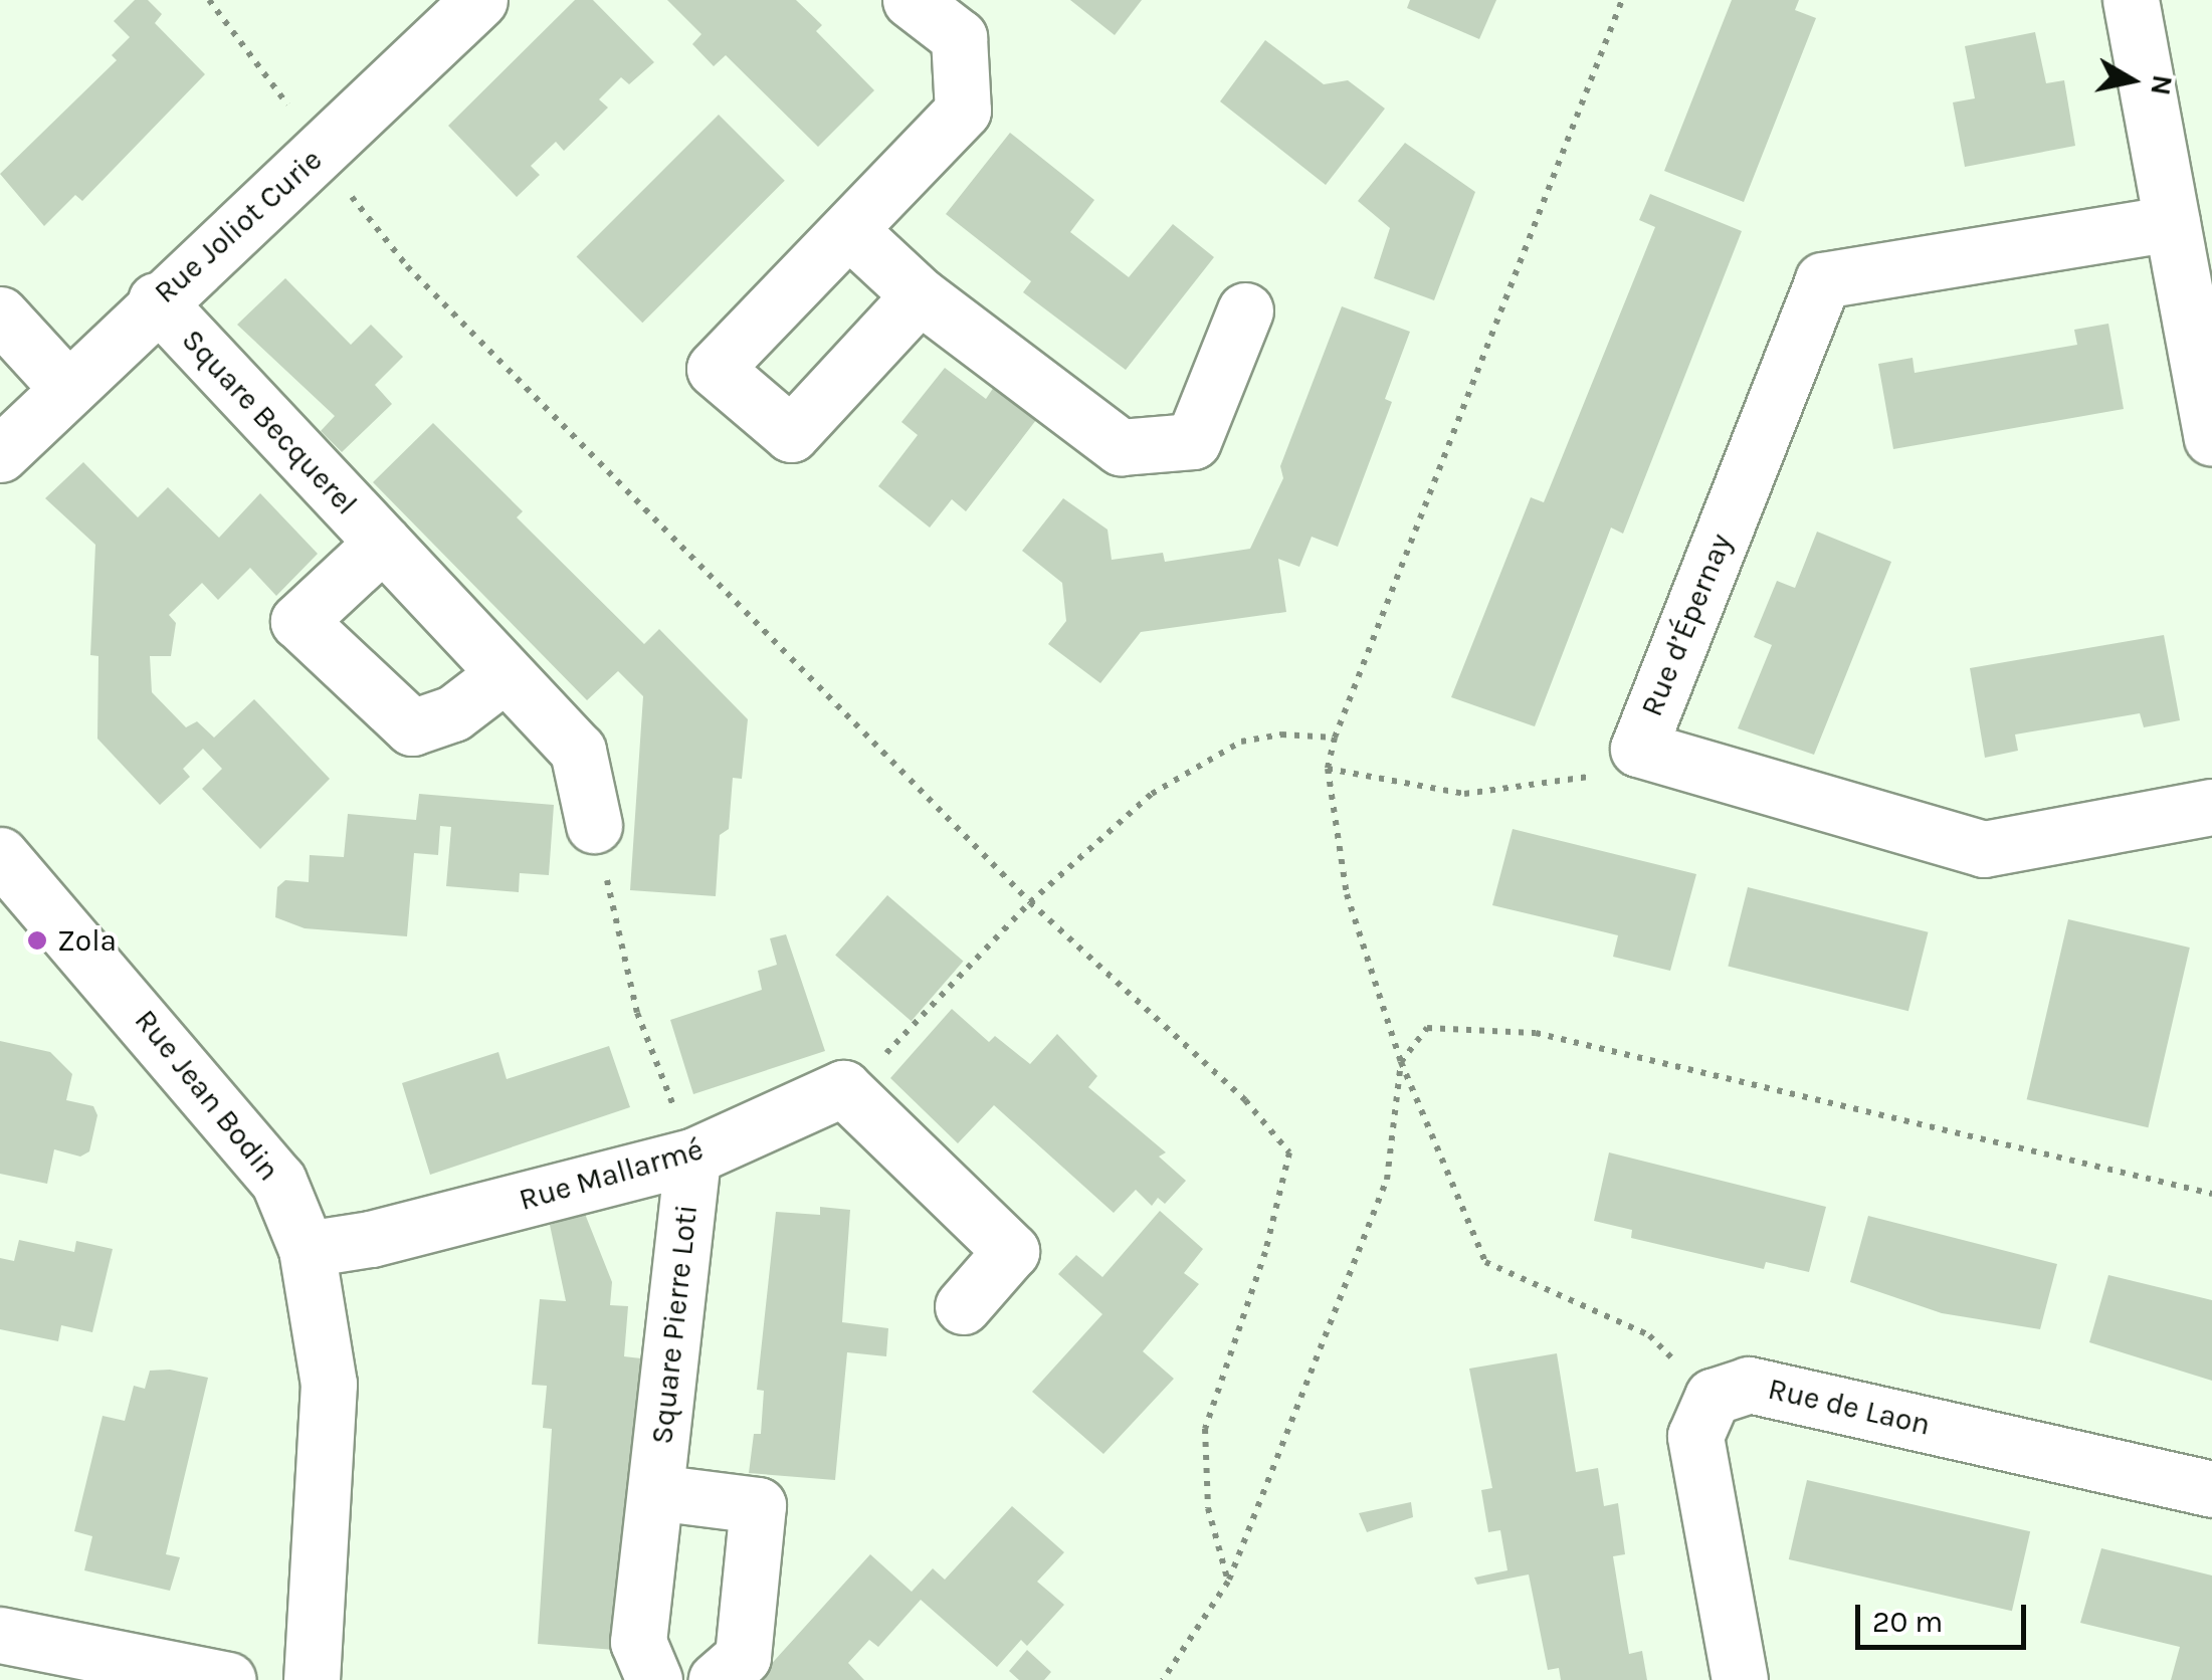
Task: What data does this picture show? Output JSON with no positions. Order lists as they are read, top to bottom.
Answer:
{
  "streets": {
    "street": [
      "Rue Joliot Curie",
      "Square Becquerel",
      "Rue d’Épernay",
      "Rue Jean Bodin",
      "Rue Mallarmé",
      "Square Pierre Loti",
      "Rue de Laon"
    ]
  },
  "crossings": [
    ["Rue Joliot Curie", "Square Becquerel"],
    ["Rue Jean Bodin", "Rue Mallarmé"],
    ["Rue Mallarmé", "Square Pierre Loti"]
  ],
  "places": ["Zola"],
  "scale_bar": "20 m",
  "north": "right"
}
